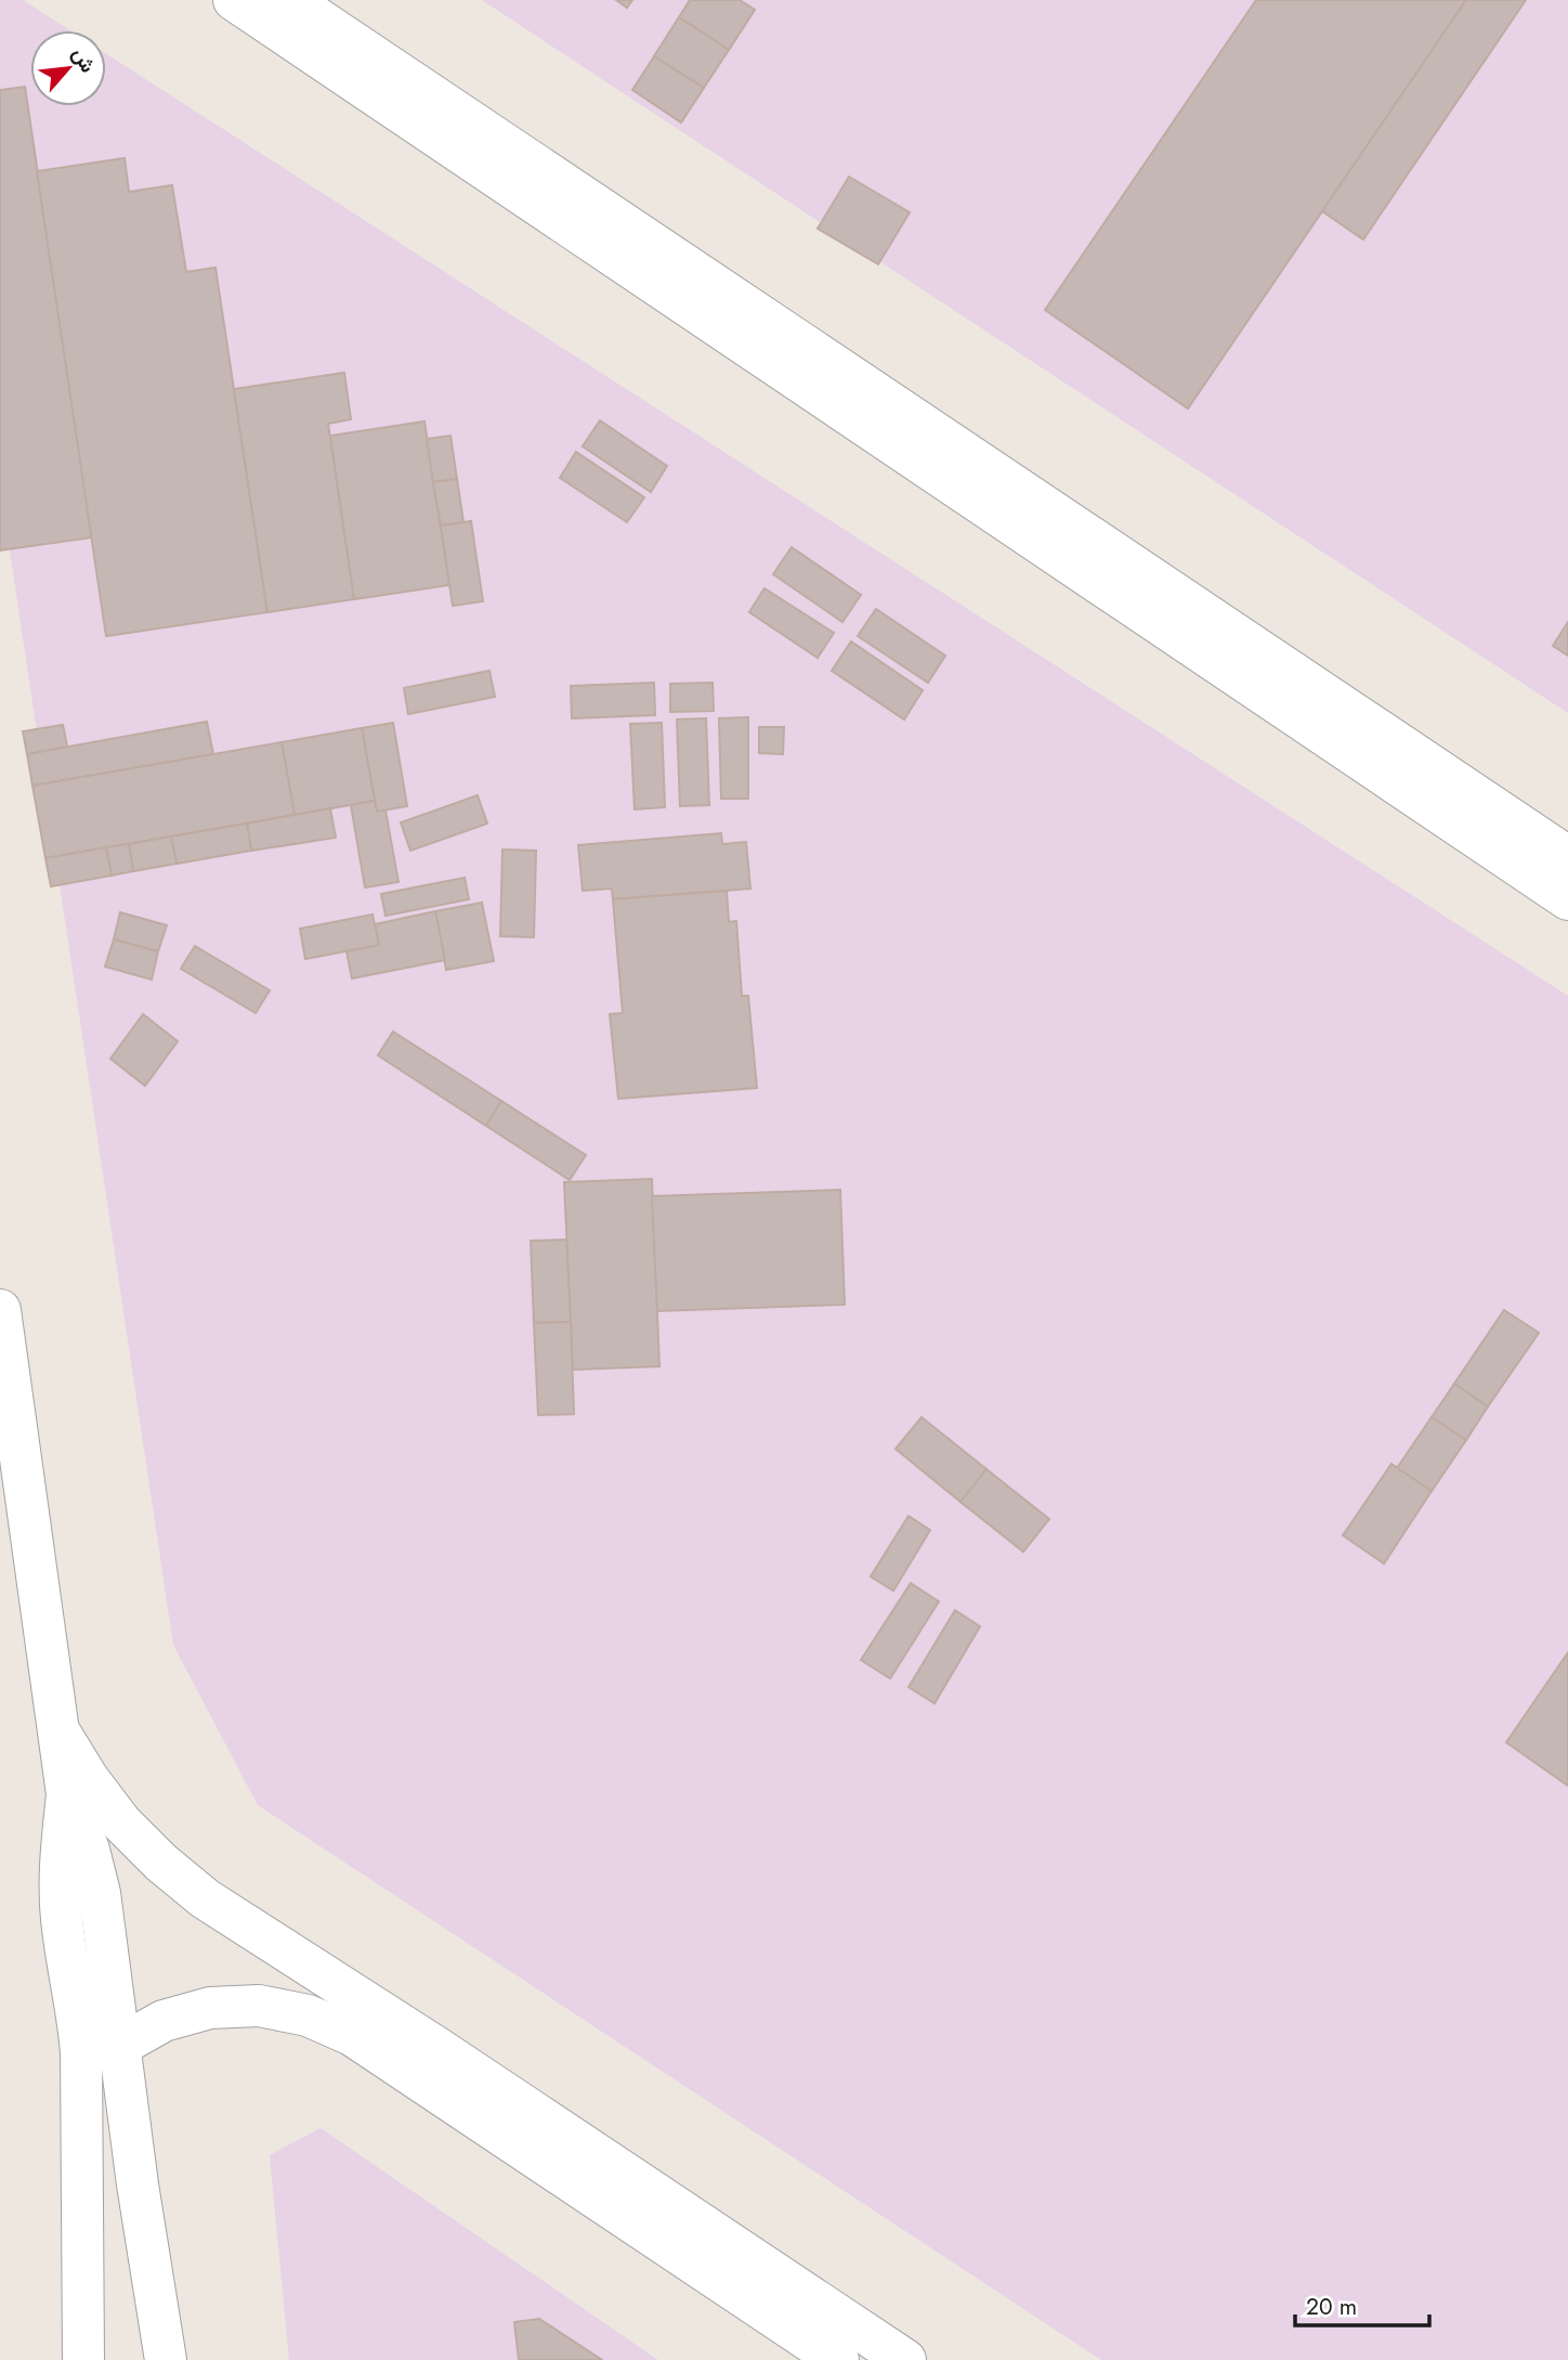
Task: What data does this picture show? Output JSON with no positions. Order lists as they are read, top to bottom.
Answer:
{
  "scale_bar": "20 m",
  "north": "top right"
}
